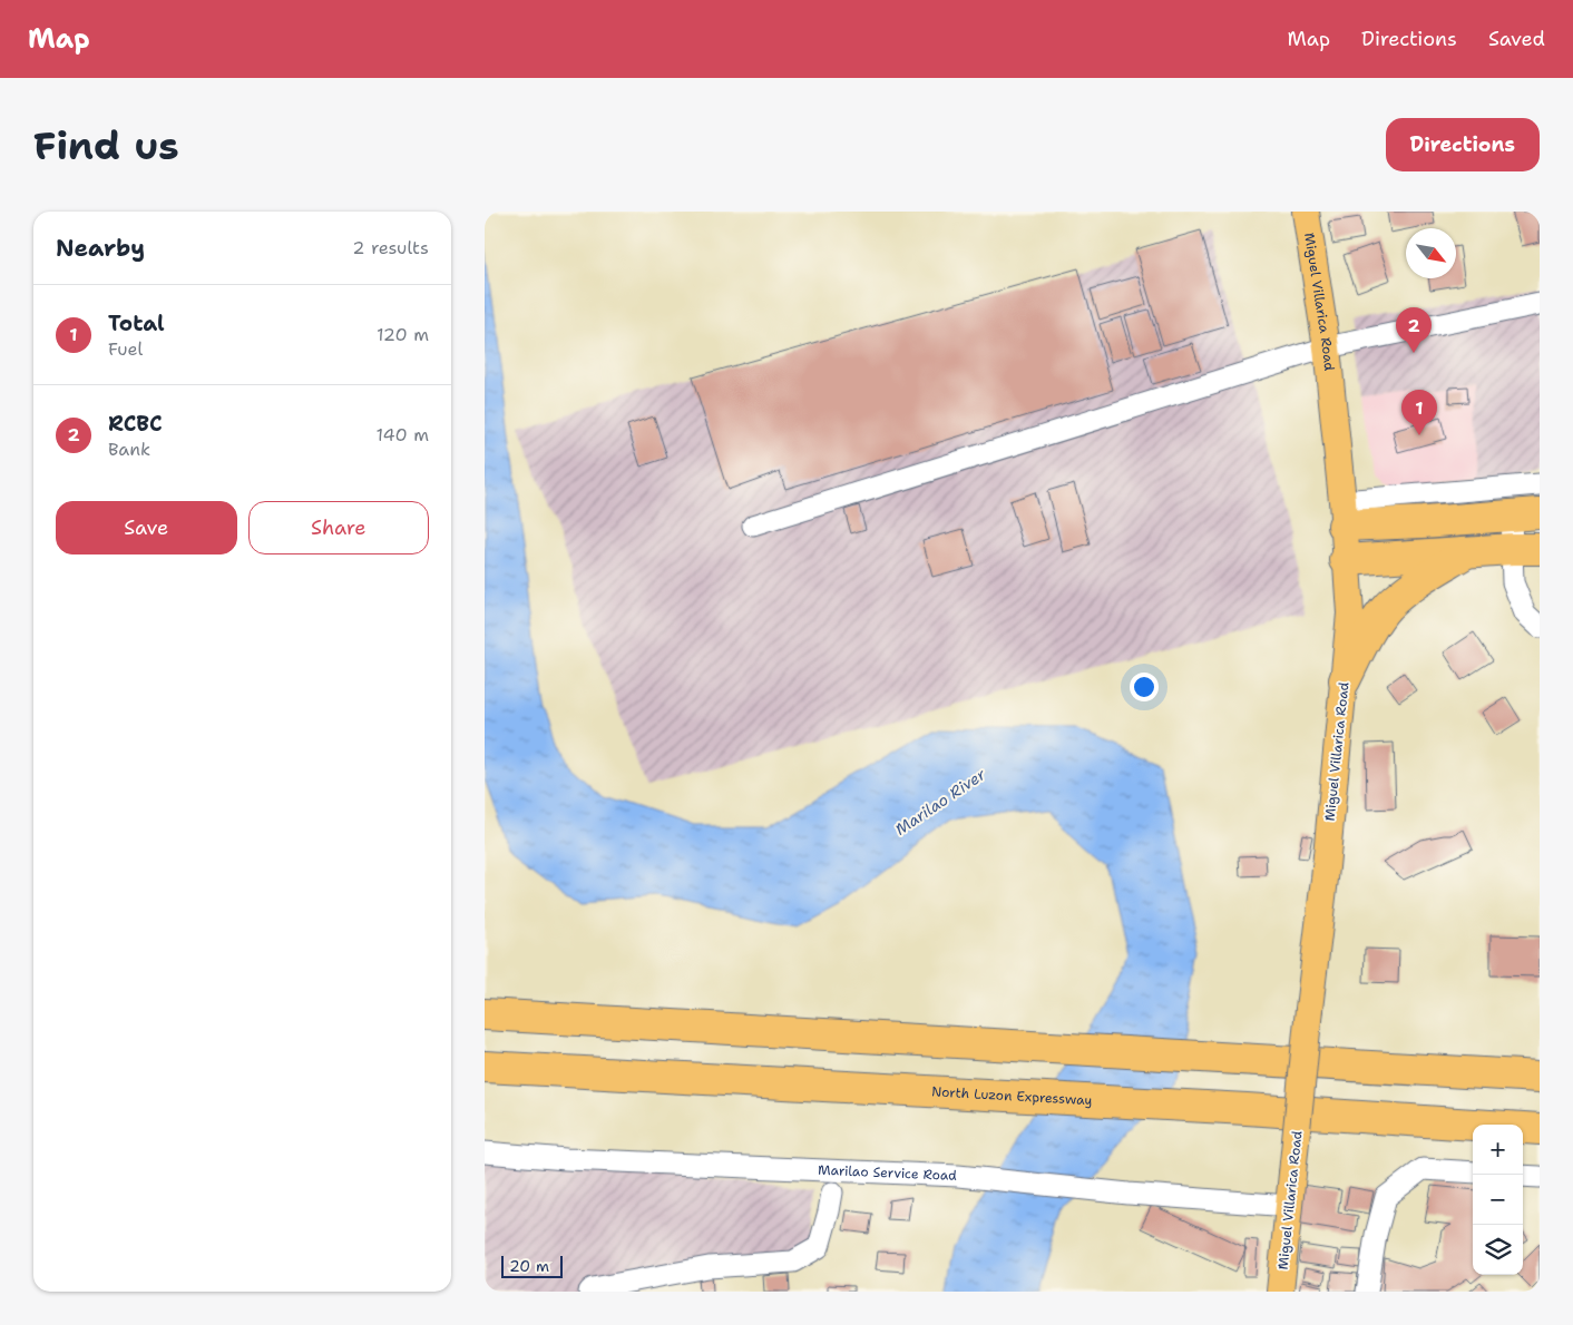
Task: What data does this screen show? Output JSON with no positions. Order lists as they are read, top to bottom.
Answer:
{
  "streets": {
    "highway": ["North Luzon Expressway"],
    "main road": ["Miguel Villarica Road"],
    "street": ["Marilao Service Road"]
  },
  "crossings": [
    ["Miguel Villarica Road", "Marilao Service Road"]
  ],
  "water": ["Marilao River"],
  "scale_bar": "20 m",
  "north": "bottom right",
  "page": {
    "header": "Map",
    "nav": ["Map", "Directions", "Saved"],
    "buttons": [
      "Directions",
      ["Save", "Share"]
    ],
    "title": "Find us",
    "heading": ["Nearby", "2 results"],
    "list": [
      {
        "mark": "1",
        "name": "Total",
        "note": "Fuel",
        "value": "120 m"
      },
      {
        "mark": "2",
        "name": "RCBC",
        "note": "Bank",
        "value": "140 m"
      }
    ],
    "pins": ["2", "1"],
    "map_buttons": ["+", "−"],
    "scale": "20 m"
  }
}
